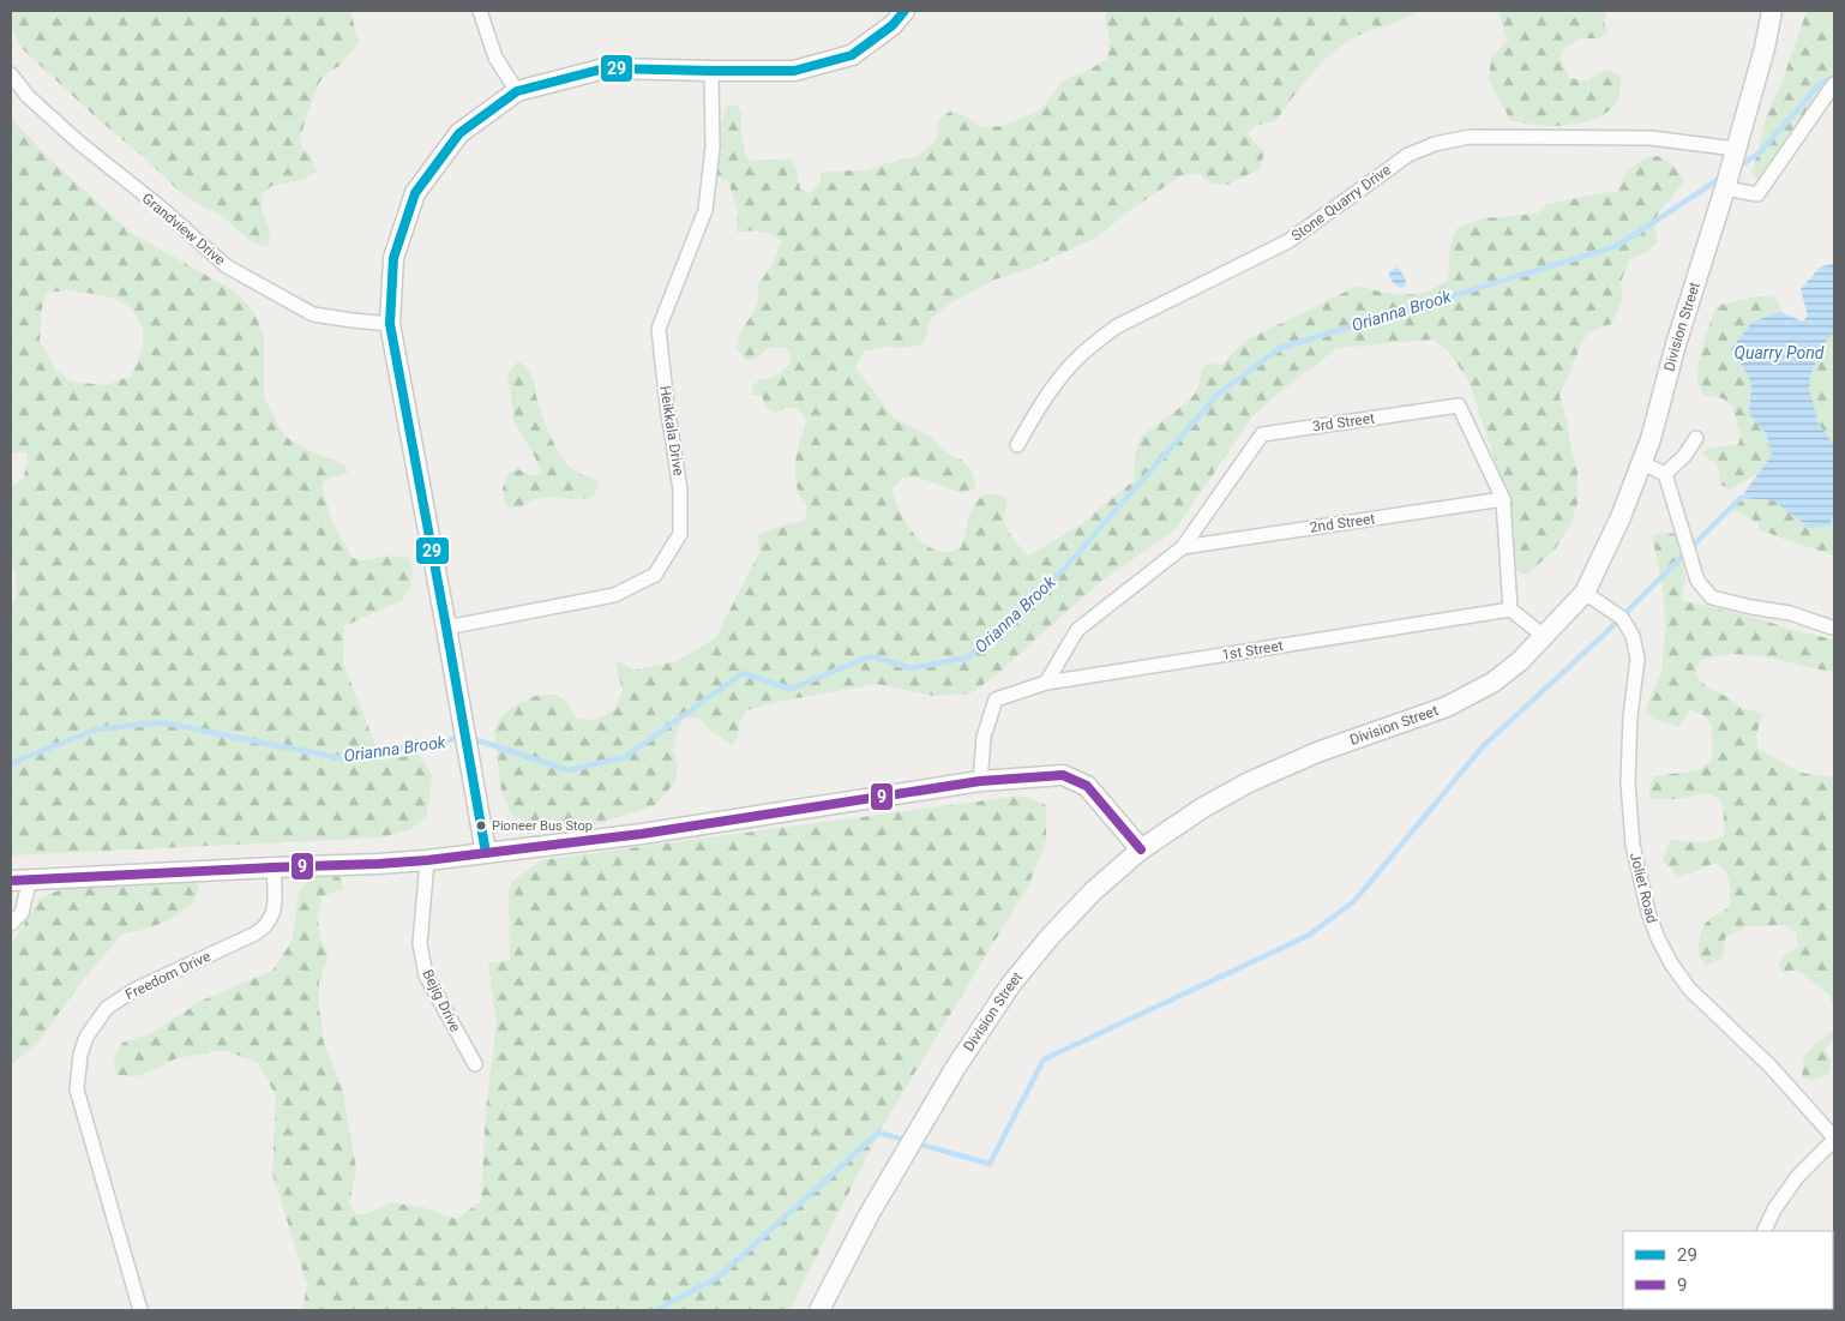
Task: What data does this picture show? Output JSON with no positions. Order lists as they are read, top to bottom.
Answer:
{
  "streets": {
    "street": [
      "Stone Quarry Drive",
      "Grandview Drive",
      "Division Street",
      "3rd Street",
      "Heikkala Drive",
      "2nd Street",
      "1st Street",
      "Joliet Road",
      "Freedom Drive",
      "Bejig Drive"
    ]
  },
  "crossings": [
    ["Stone Quarry Drive", "Division Street"],
    ["Division Street", "Joliet Road"],
    ["3rd Street", "2nd Street"]
  ],
  "water": ["Orianna Brook", "Quarry Pond"],
  "places": ["Pioneer Bus Stop"],
  "lines": ["transit line 29", "transit line 9"],
  "legend": ["29", "9"]
}
